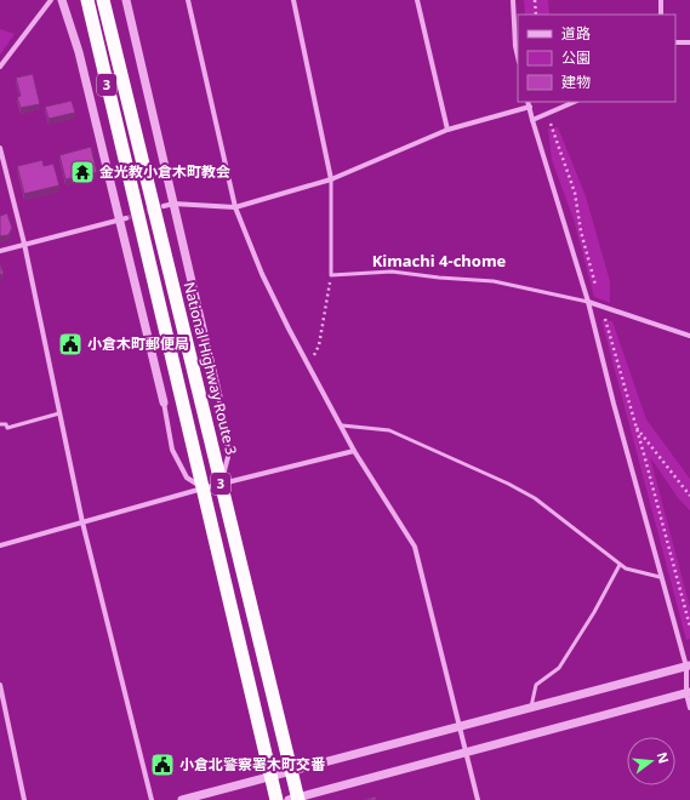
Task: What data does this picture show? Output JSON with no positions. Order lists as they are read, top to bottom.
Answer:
{
  "streets": {
    "highway": ["3", "National Highway Route 3"]
  },
  "districts": ["Kimachi 4-chome"],
  "places": {
    "temple": ["金光教小倉木町教会"],
    "public building": ["小倉木町郵便局", "小倉北警察署木町交番"]
  },
  "legend": ["道路", "公園", "建物"],
  "north": "right"
}
